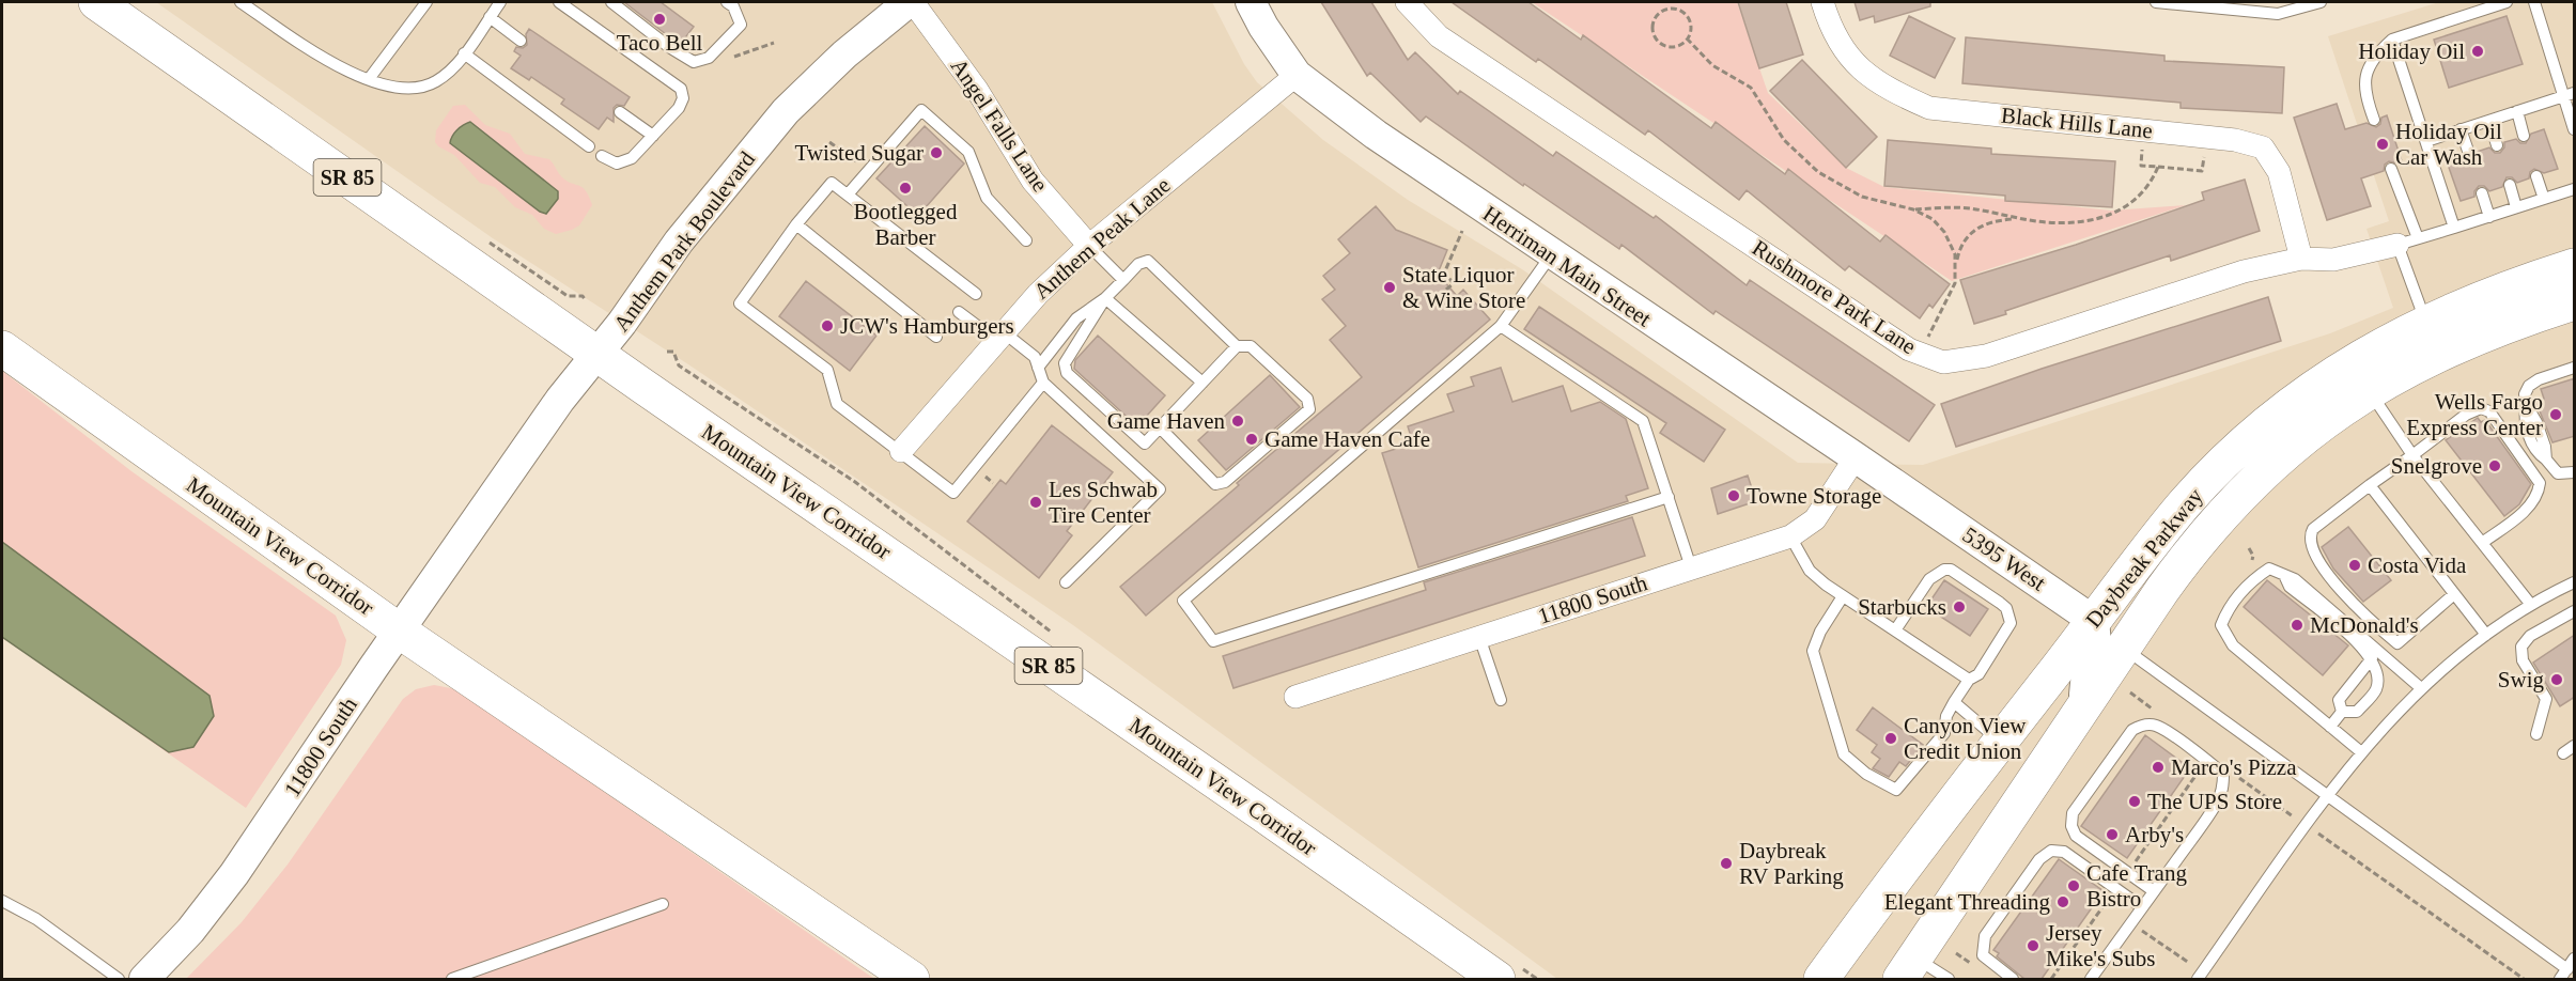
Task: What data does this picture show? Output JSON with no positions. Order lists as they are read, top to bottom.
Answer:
{
  "streets": {
    "main road": [
      "SR 85",
      "Anthem Park Boulevard",
      "Herriman Main Street",
      "Mountain View Corridor",
      "Daybreak Parkway",
      "5395 West",
      "11800 South"
    ],
    "street": [
      "Black Hills Lane",
      "Angel Falls Lane",
      "Anthem Peak Lane",
      "Rushmore Park Lane"
    ]
  },
  "crossings": [
    ["Black Hills Lane", "Rushmore Park Lane"],
    ["Angel Falls Lane", "Anthem Peak Lane"],
    ["Angel Falls Lane", "Anthem Park Boulevard"],
    ["Anthem Peak Lane", "Herriman Main Street"],
    ["Anthem Park Boulevard", "Mountain View Corridor"],
    ["Anthem Park Boulevard", "11800 South"],
    ["Herriman Main Street", "5395 West"],
    ["Herriman Main Street", "11800 South"],
    ["Mountain View Corridor", "11800 South"],
    ["Daybreak Parkway", "5395 West"]
  ],
  "places": [
    "Taco Bell",
    "Holiday Oil",
    "Holiday Oil Car Wash",
    "Twisted Sugar",
    "Bootlegged Barber",
    "State Liquor & Wine Store",
    "JCW's Hamburgers",
    "Wells Fargo Express Center",
    "Game Haven",
    "Game Haven Cafe",
    "Snelgrove",
    "Towne Storage",
    "Les Schwab Tire Center",
    "Costa Vida",
    "Starbucks",
    "McDonald's",
    "Swig",
    "Canyon View Credit Union",
    "Marco's Pizza",
    "The UPS Store",
    "Arby's",
    "Daybreak RV Parking",
    "Cafe Trang Bistro",
    "Elegant Threading",
    "Jersey Mike's Subs"
  ]
}
